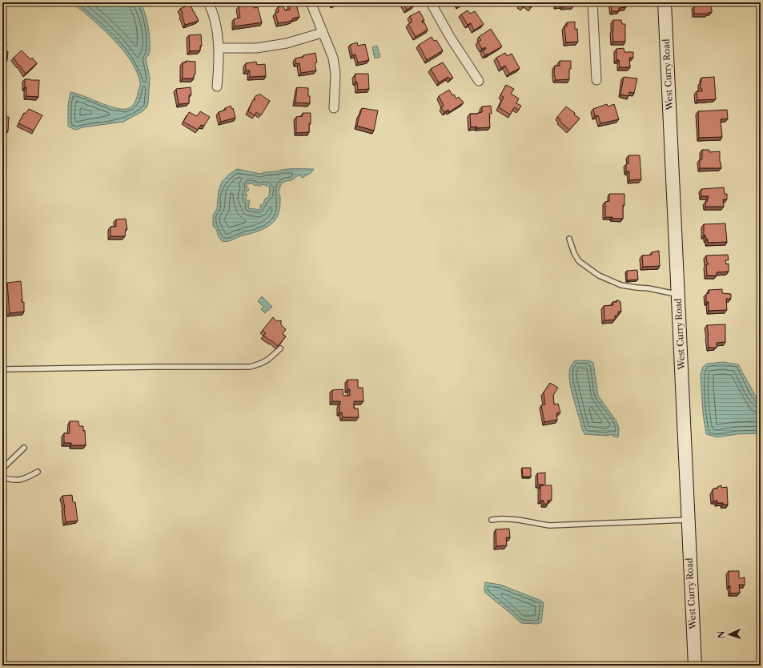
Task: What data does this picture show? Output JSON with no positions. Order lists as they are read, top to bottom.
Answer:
{
  "streets": {
    "street": ["West Curry Road"]
  },
  "north": "left"
}
